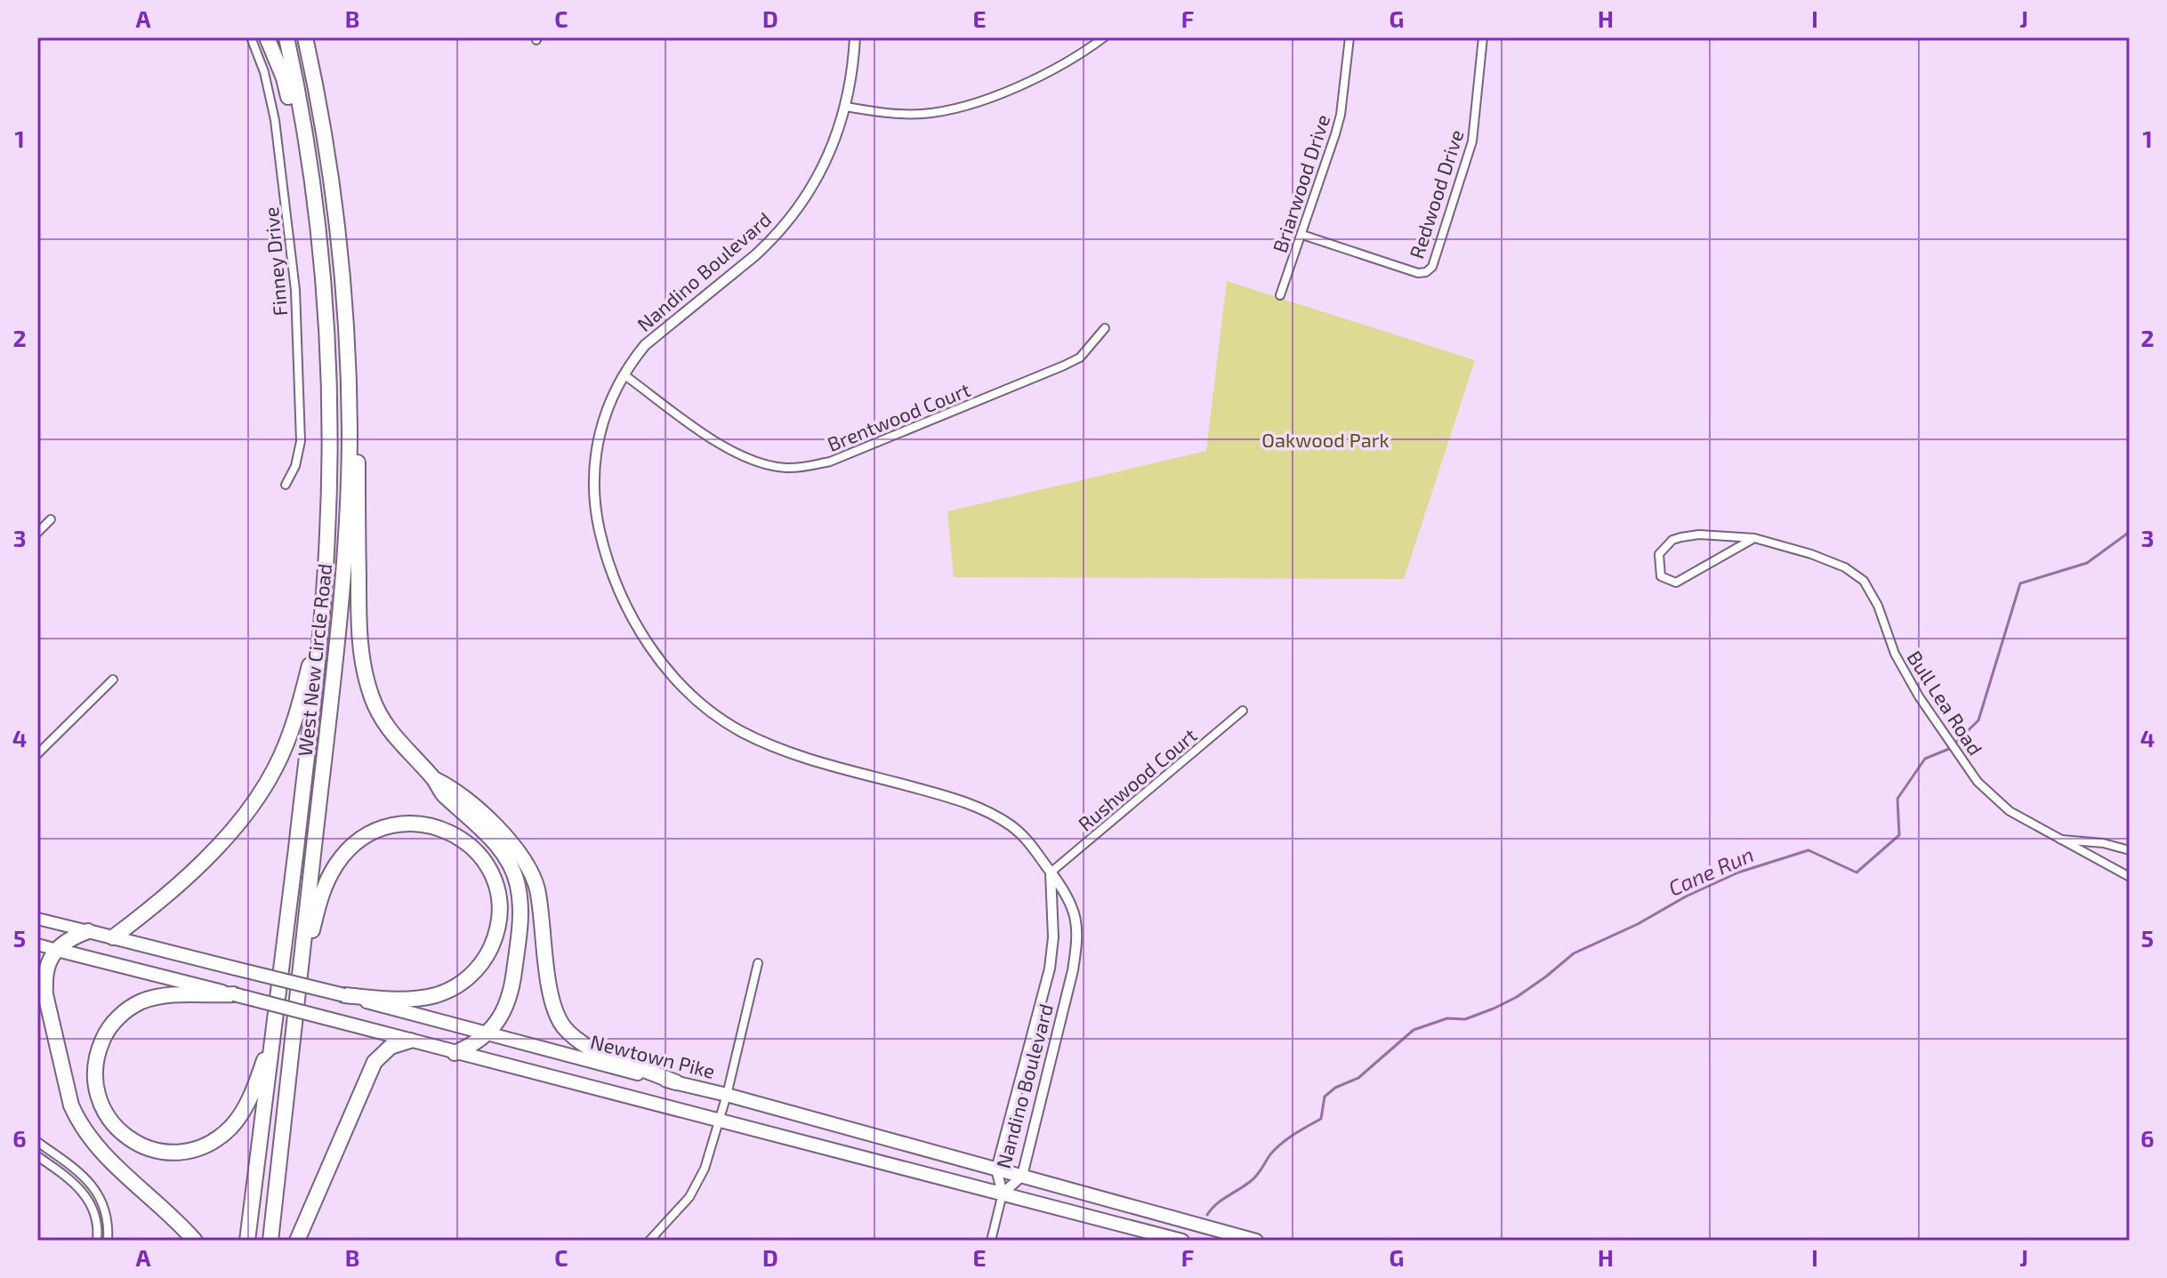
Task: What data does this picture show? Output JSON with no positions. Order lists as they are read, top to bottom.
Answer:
{
  "streets": {
    "highway": ["West New Circle Road", "Newtown Pike"],
    "street": [
      "Briarwood Drive",
      "Redwood Drive",
      "Finney Drive",
      "Nandino Boulevard",
      "Brentwood Court",
      "Bull Lea Road",
      "Rushwood Court"
    ]
  },
  "crossings": [
    ["Briarwood Drive", "Redwood Drive"],
    ["Nandino Boulevard", "Brentwood Court"],
    ["Nandino Boulevard", "Rushwood Court"],
    ["Nandino Boulevard", "Newtown Pike"]
  ],
  "water": ["Cane Run"],
  "parks": ["Oakwood Park"],
  "grid": {
    "columns": [
      "A",
      "B",
      "C",
      "D",
      "E",
      "F",
      "G",
      "H",
      "I",
      "J"
    ],
    "rows": [
      "1",
      "2",
      "3",
      "4",
      "5",
      "6"
    ]
  }
}
